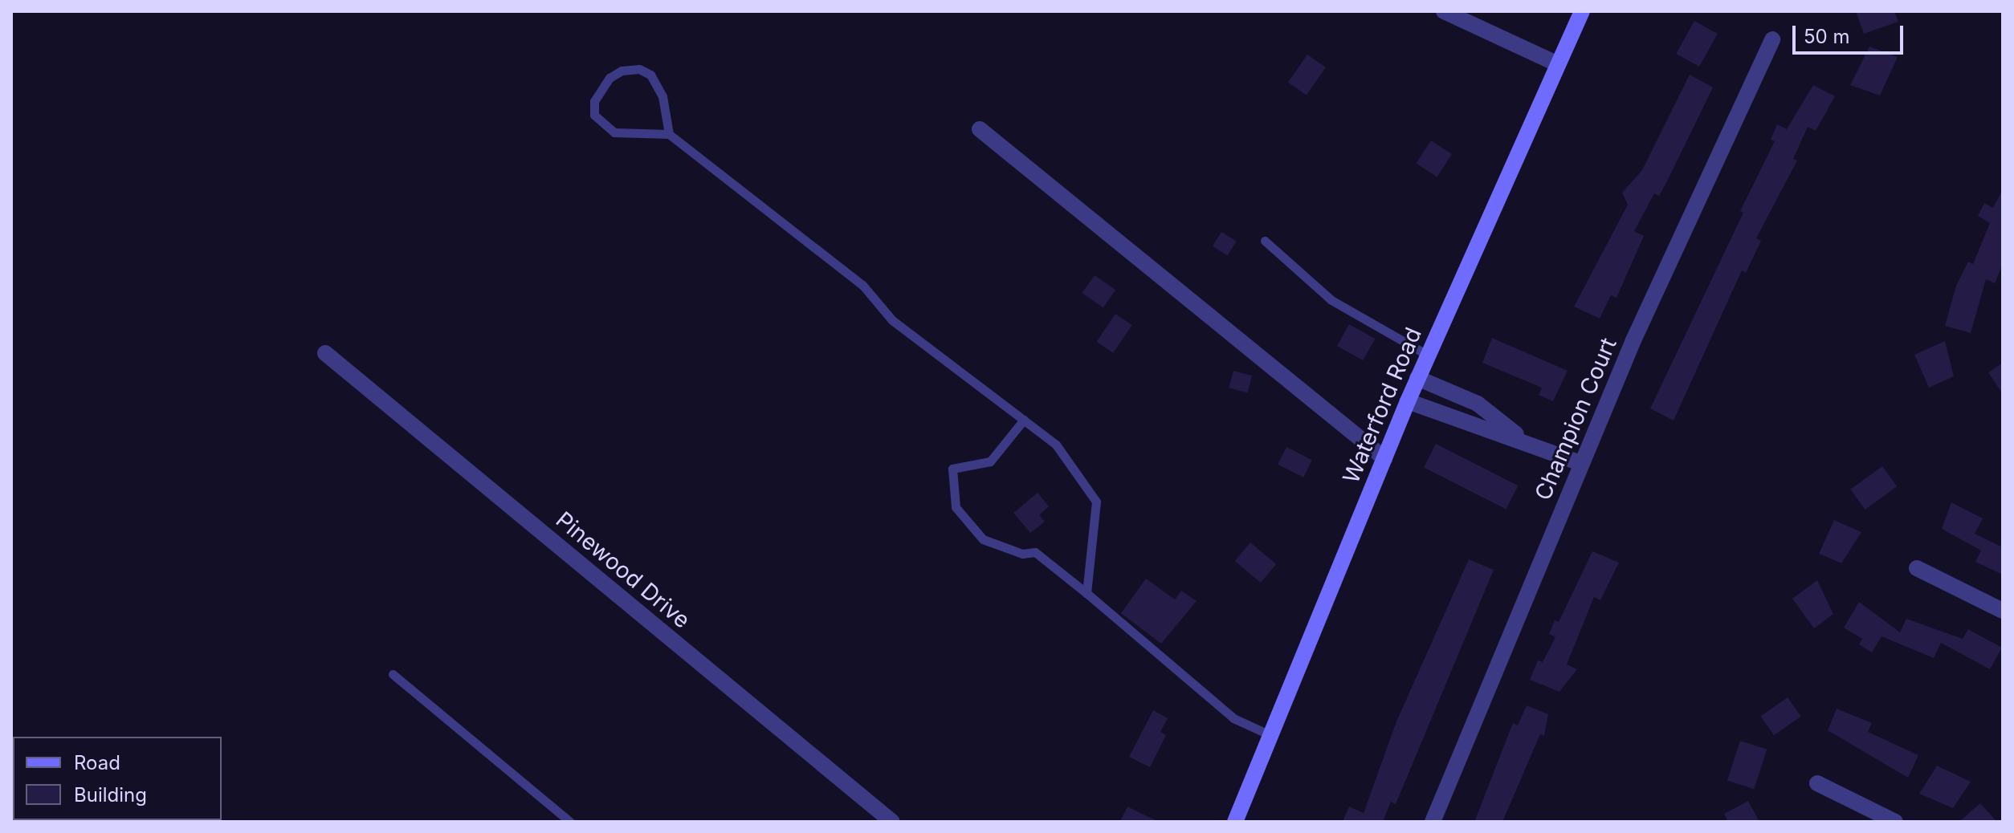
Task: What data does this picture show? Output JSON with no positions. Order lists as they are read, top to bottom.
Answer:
{
  "streets": {
    "main road": ["Waterford Road"],
    "street": ["Champion Court", "Pinewood Drive"]
  },
  "legend": ["Road", "Building"],
  "scale_bar": "50 m"
}
